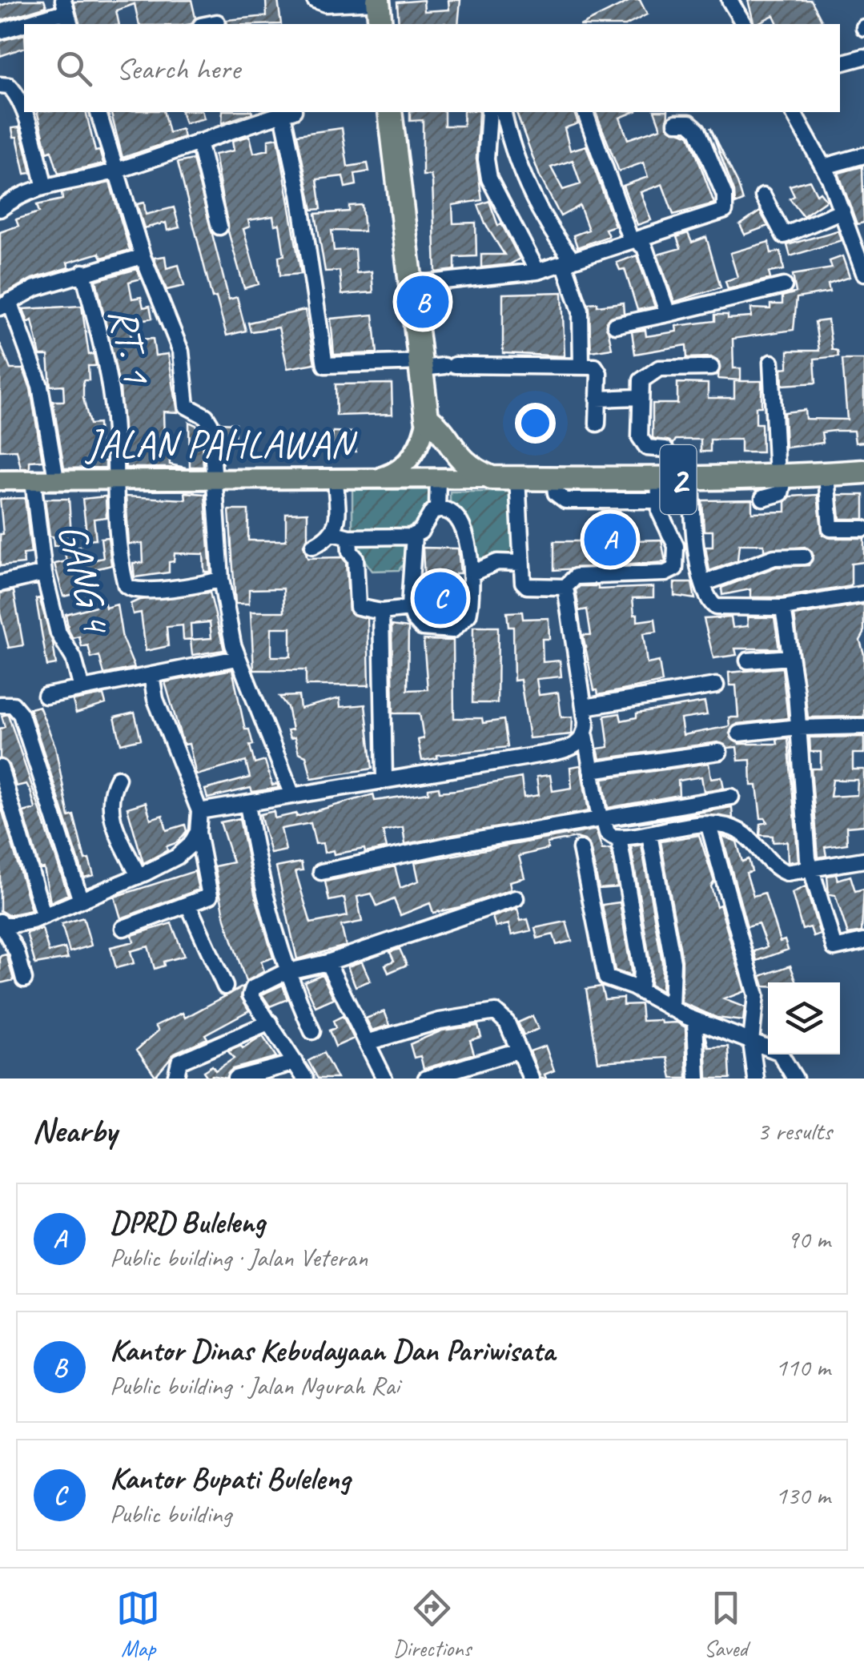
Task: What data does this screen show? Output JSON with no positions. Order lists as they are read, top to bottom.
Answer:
{
  "streets": {
    "highway": ["2"],
    "main road": ["JALAN PAHLAWAN"],
    "street": ["RT. 1", "GANG 4"]
  },
  "crossings": [
    ["RT. 1", "JALAN PAHLAWAN"],
    ["JALAN PAHLAWAN", "2"],
    ["JALAN PAHLAWAN", "GANG 4"]
  ],
  "page": {
    "search": "Search here",
    "pins": ["B", "A", "C"],
    "heading": ["Nearby", "3 results"],
    "list": [
      {
        "mark": "A",
        "name": "DPRD Buleleng",
        "note": "Public building · Jalan Veteran",
        "value": "90 m"
      },
      {
        "mark": "B",
        "name": "Kantor Dinas Kebudayaan Dan Pariwisata",
        "note": "Public building · Jalan Ngurah Rai",
        "value": "110 m"
      },
      {
        "mark": "C",
        "name": "Kantor Bupati Buleleng",
        "note": "Public building",
        "value": "130 m"
      }
    ],
    "nav": ["Map", "Directions", "Saved"]
  }
}
